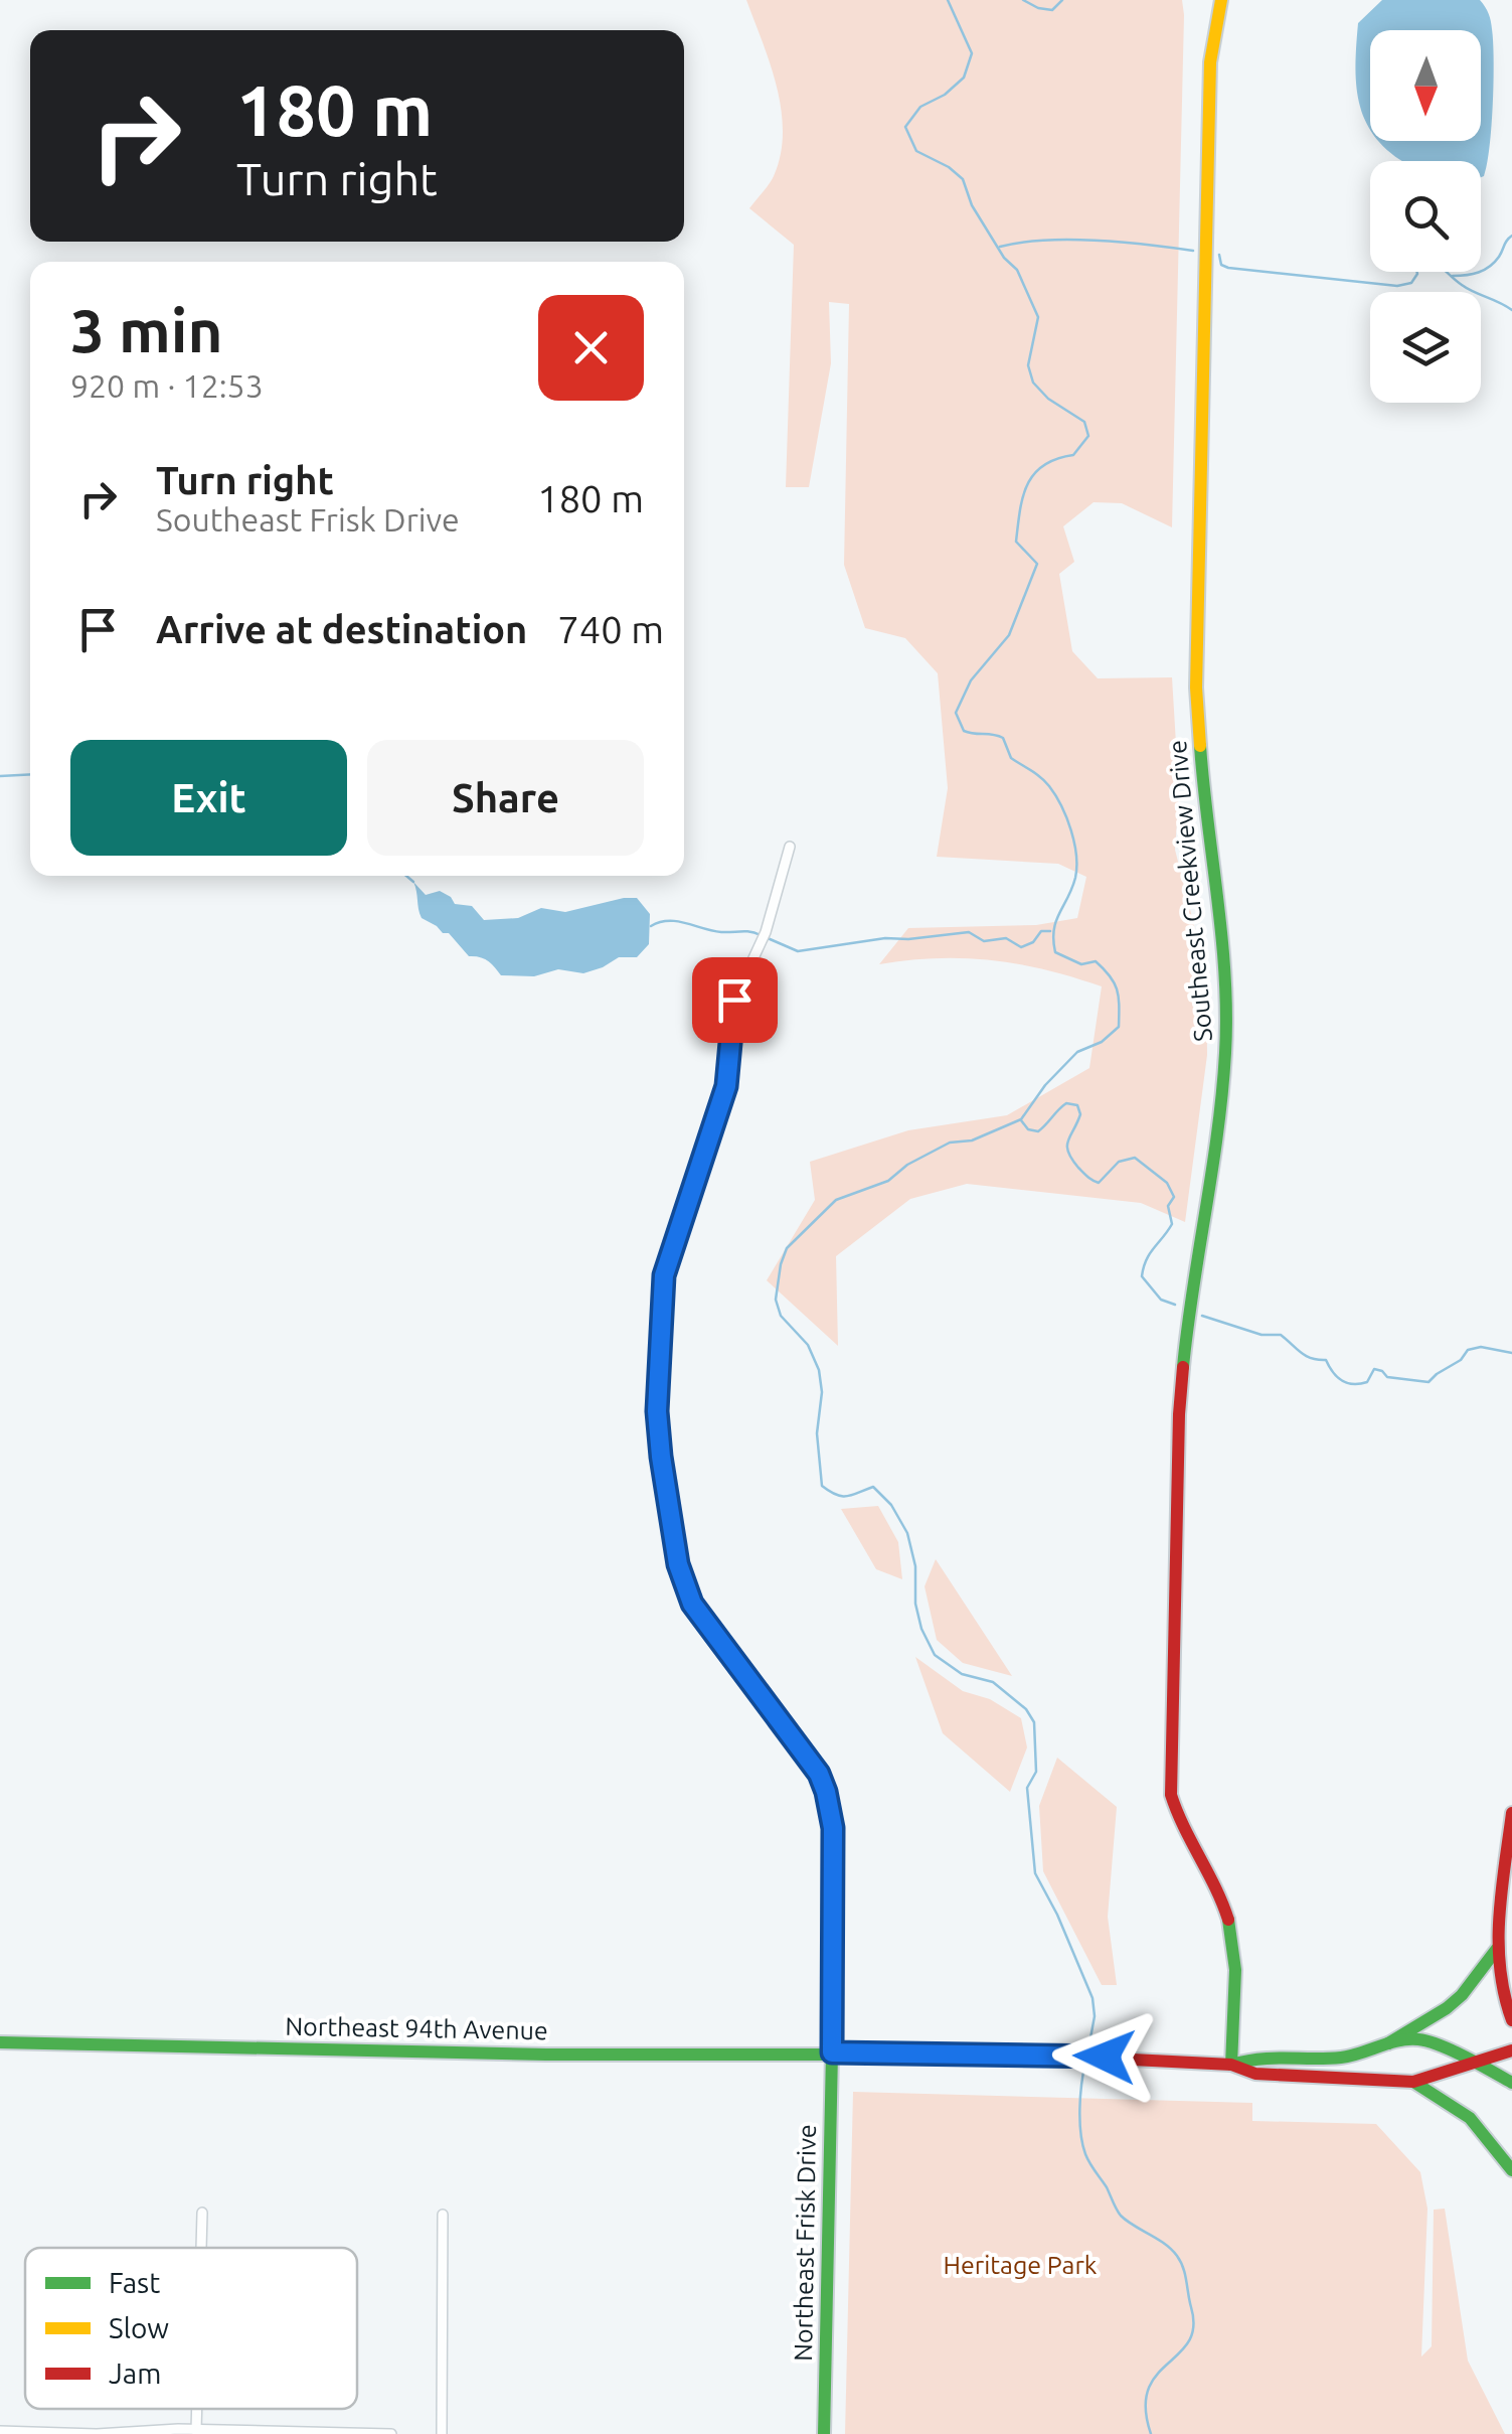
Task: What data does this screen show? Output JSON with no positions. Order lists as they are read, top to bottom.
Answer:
{
  "streets": {
    "main road": ["Southeast Creekview Drive", "Northeast 94th Avenue", "Northeast Frisk Drive"]
  },
  "crossings": [
    ["Southeast Creekview Drive", "Northeast 94th Avenue"],
    ["Northeast 94th Avenue", "Northeast Frisk Drive"]
  ],
  "parks": ["Heritage Park"],
  "legend": ["Fast", "Slow", "Jam"],
  "north": "bottom",
  "page": {
    "turn": ["180 m", "Turn right"],
    "heading": ["3 min", "920 m · 12:53"],
    "list": [
      {
        "name": "Turn right",
        "note": "Southeast Frisk Drive",
        "value": "180 m"
      },
      {
        "name": "Arrive at destination",
        "value": "740 m"
      }
    ],
    "buttons": ["Exit", "Share"]
  }
}
